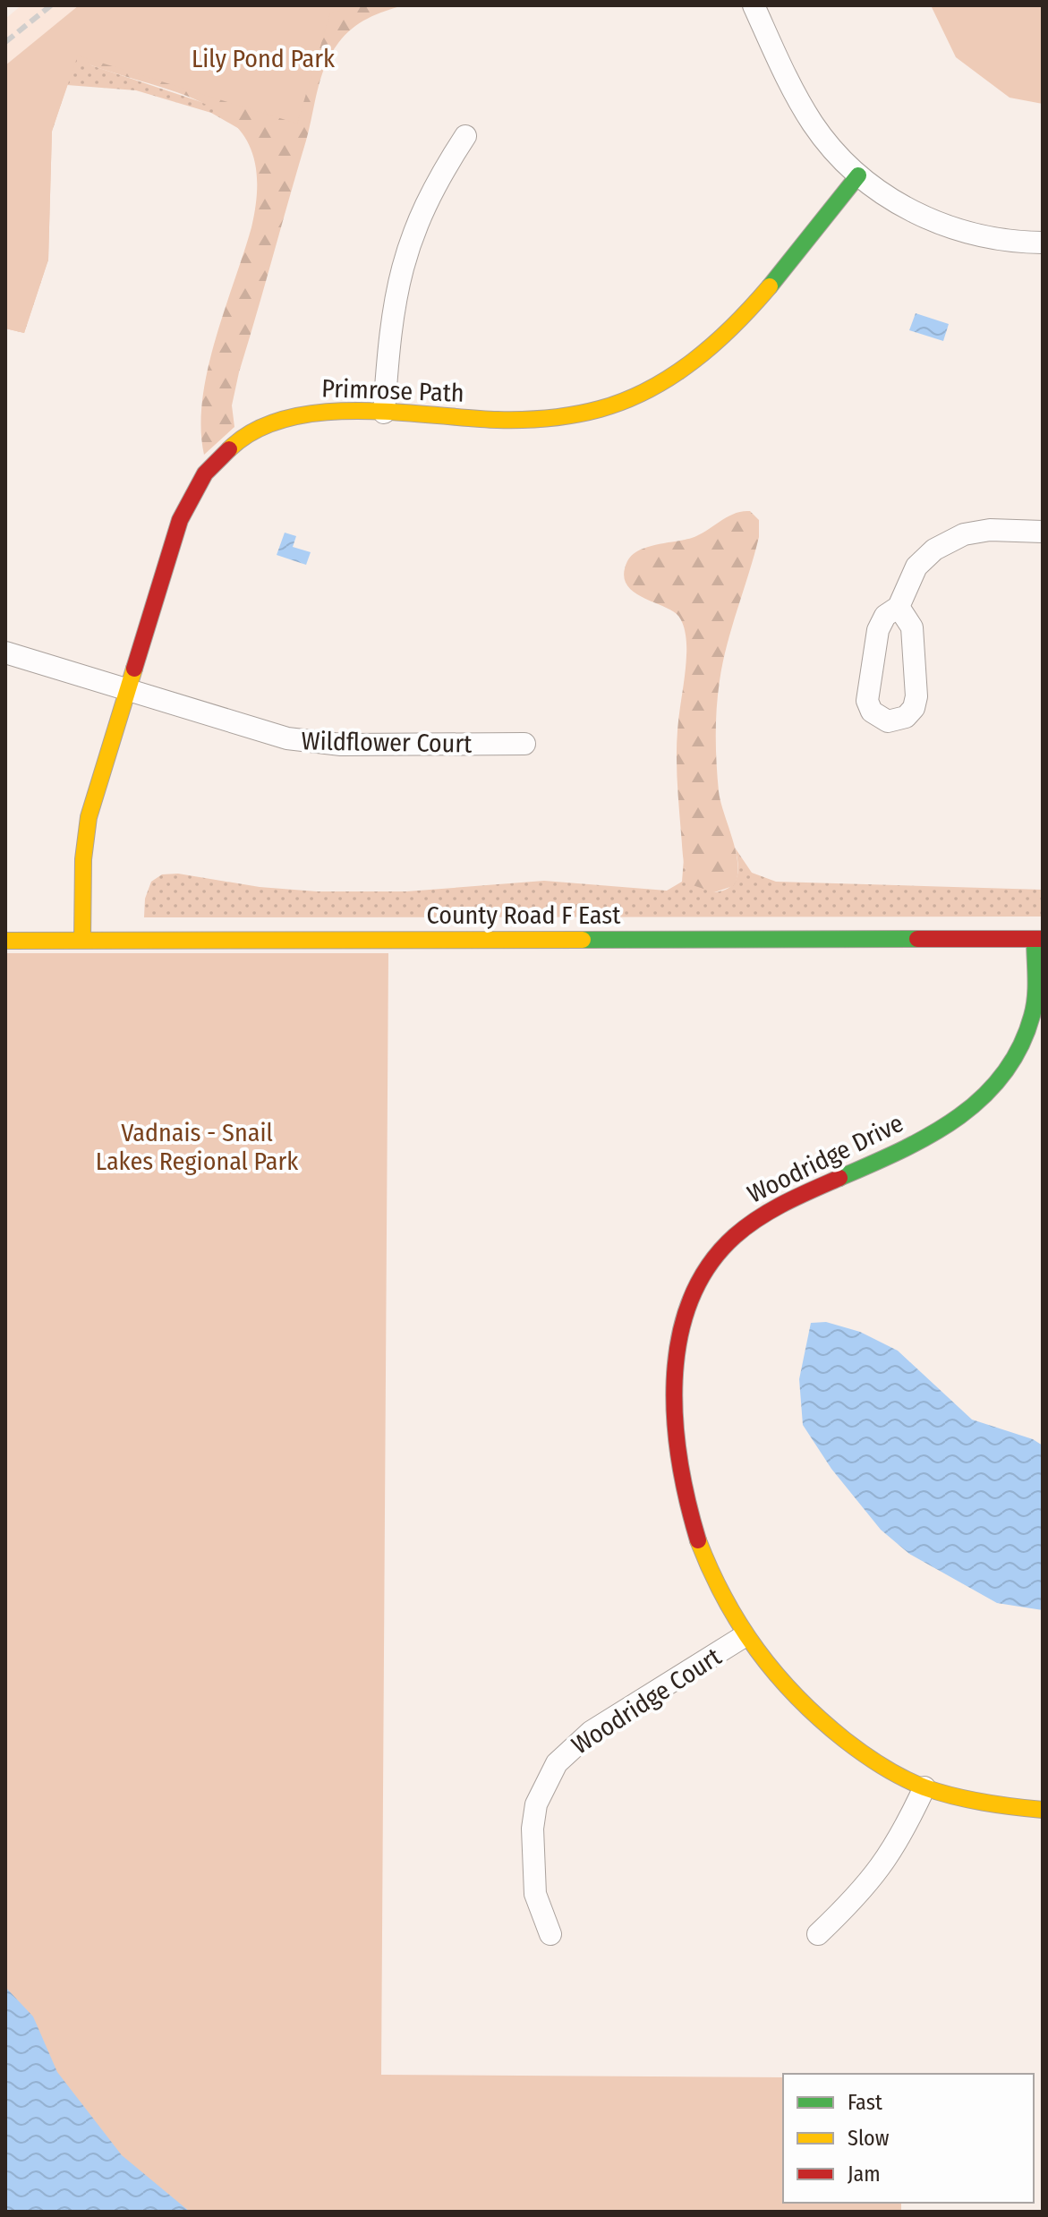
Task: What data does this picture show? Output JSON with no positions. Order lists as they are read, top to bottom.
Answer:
{
  "streets": {
    "street": [
      "Primrose Path",
      "Wildflower Court",
      "County Road F East",
      "Woodridge Drive",
      "Woodridge Court"
    ]
  },
  "crossings": [
    ["Primrose Path", "Wildflower Court"],
    ["Primrose Path", "County Road F East"],
    ["County Road F East", "Woodridge Drive"],
    ["Woodridge Drive", "Woodridge Court"]
  ],
  "parks": ["Lily Pond Park", "Vadnais - Snail Lakes Regional Park"],
  "legend": ["Fast", "Slow", "Jam"]
}
